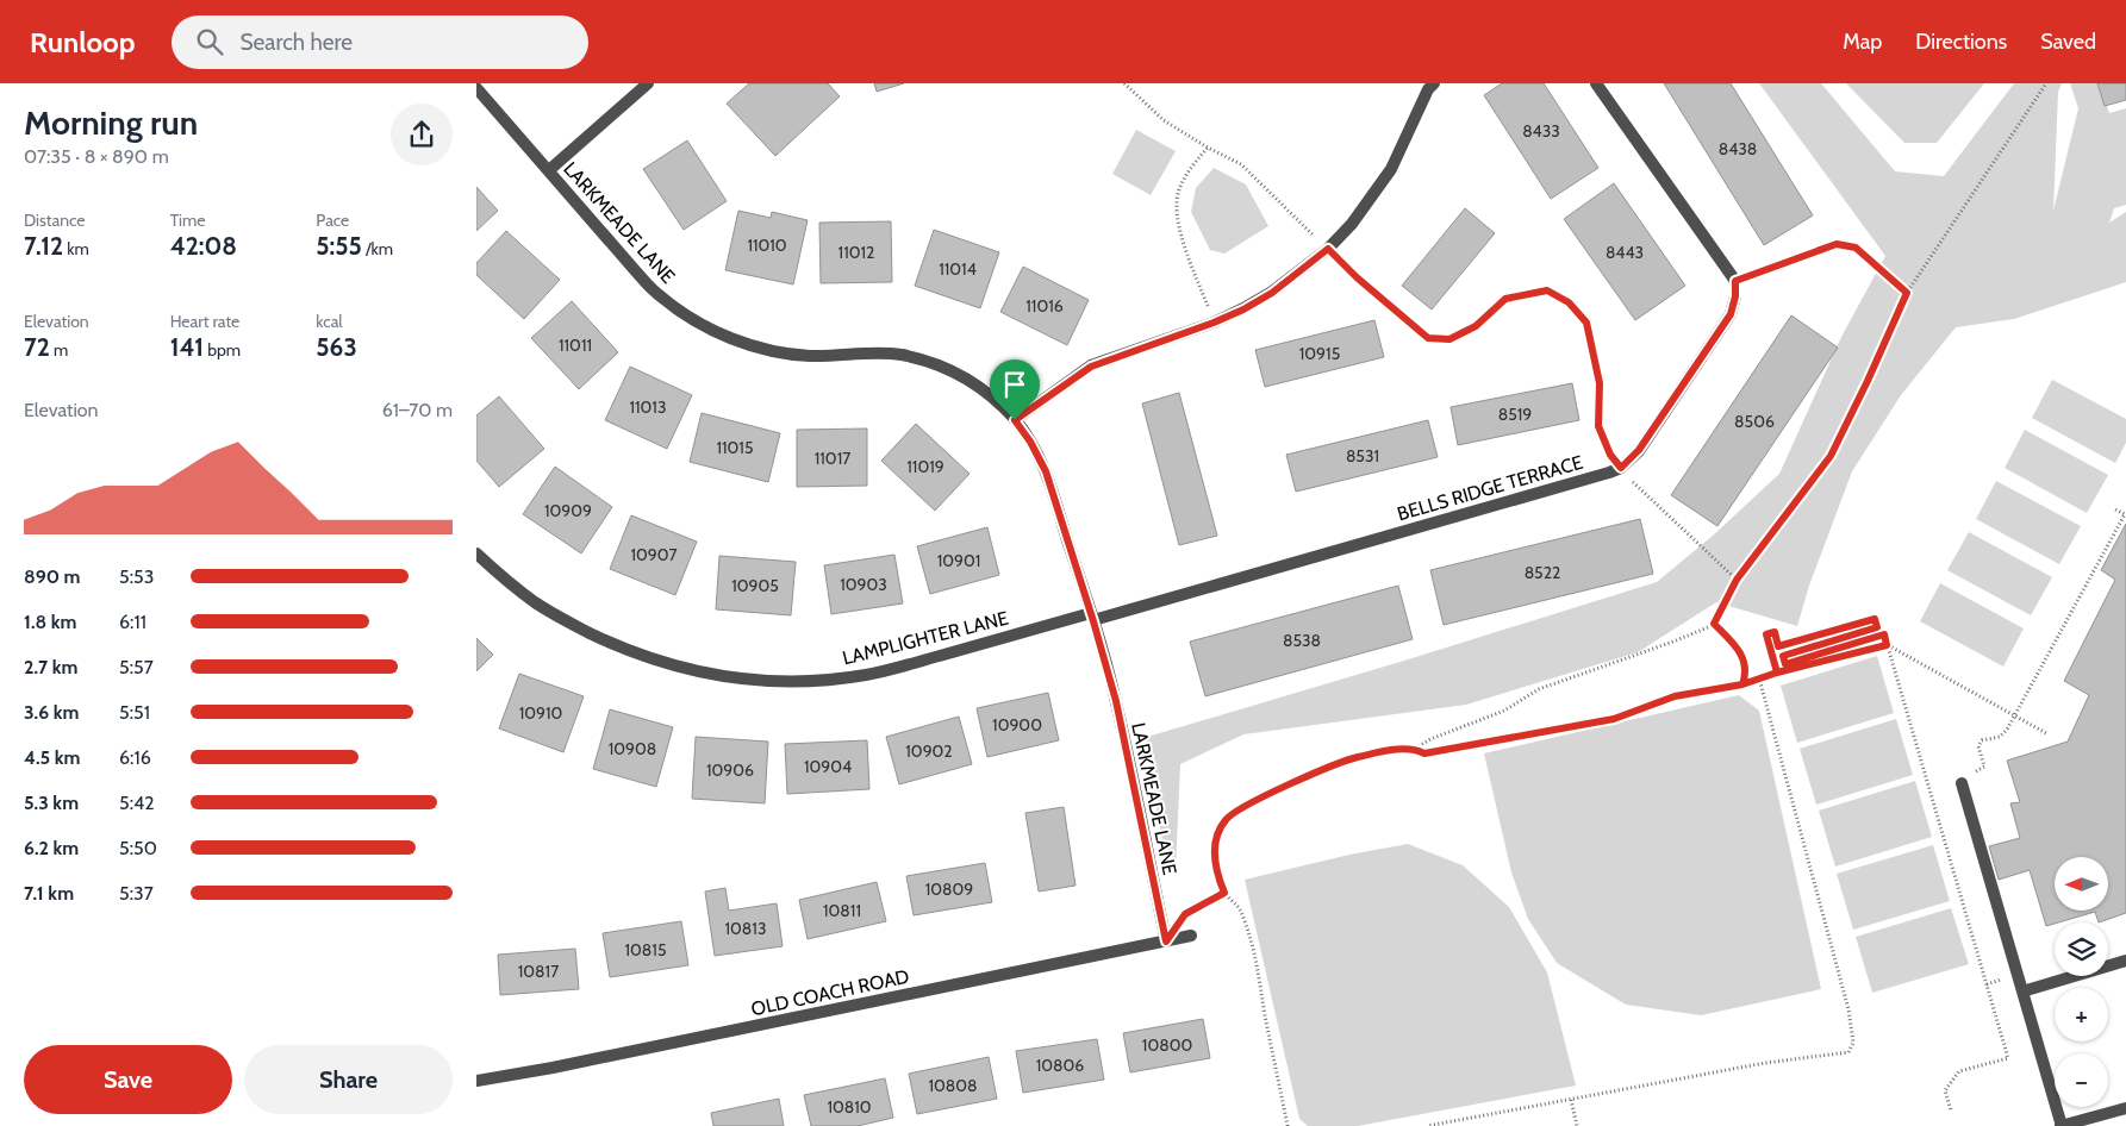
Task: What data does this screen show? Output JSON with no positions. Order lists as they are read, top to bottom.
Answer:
{
  "streets": {
    "street": [
      "LARKMEADE LANE",
      "BELLS RIDGE TERRACE",
      "LAMPLIGHTER LANE",
      "OLD COACH ROAD"
    ]
  },
  "crossings": [
    ["LARKMEADE LANE", "BELLS RIDGE TERRACE"],
    ["LARKMEADE LANE", "LAMPLIGHTER LANE"],
    ["LARKMEADE LANE", "OLD COACH ROAD"],
    ["BELLS RIDGE TERRACE", "LAMPLIGHTER LANE"]
  ],
  "house_numbers": [
    "8433",
    "8438",
    "11010",
    "11012",
    "8443",
    "11014",
    "11016",
    "11011",
    "10915",
    "11013",
    "8519",
    "8506",
    "11015",
    "8531",
    "11017",
    "11019",
    "10909",
    "10907",
    "10901",
    "8522",
    "10903",
    "10905",
    "8538",
    "10910",
    "10900",
    "10908",
    "10902",
    "10904",
    "10906",
    "10809",
    "10811",
    "10813",
    "10815",
    "10817",
    "10800",
    "10806",
    "10808",
    "10810"
  ],
  "north": "left",
  "page": {
    "header": "Runloop",
    "search": "Search here",
    "nav": ["Map", "Directions", "Saved"],
    "heading": ["Morning run", "07:35 · 8 × 890 m"],
    "stats": [
      ["Distance", "7.12 km"],
      ["Time", "42:08"],
      ["Pace", "5:55 /km"],
      ["Elevation", "72 m"],
      ["Heart rate", "141 bpm"],
      ["kcal", "563"]
    ],
    "chart": ["Elevation", "61–70 m"],
    "list": [
      {
        "name": "890 m",
        "note": "5:53"
      },
      {
        "name": "1.8 km",
        "note": "6:11"
      },
      {
        "name": "2.7 km",
        "note": "5:57"
      },
      {
        "name": "3.6 km",
        "note": "5:51"
      },
      {
        "name": "4.5 km",
        "note": "6:16"
      },
      {
        "name": "5.3 km",
        "note": "5:42"
      },
      {
        "name": "6.2 km",
        "note": "5:50"
      },
      {
        "name": "7.1 km",
        "note": "5:37"
      }
    ],
    "map_buttons": ["+", "−"],
    "buttons": ["Save", "Share"]
  }
}
